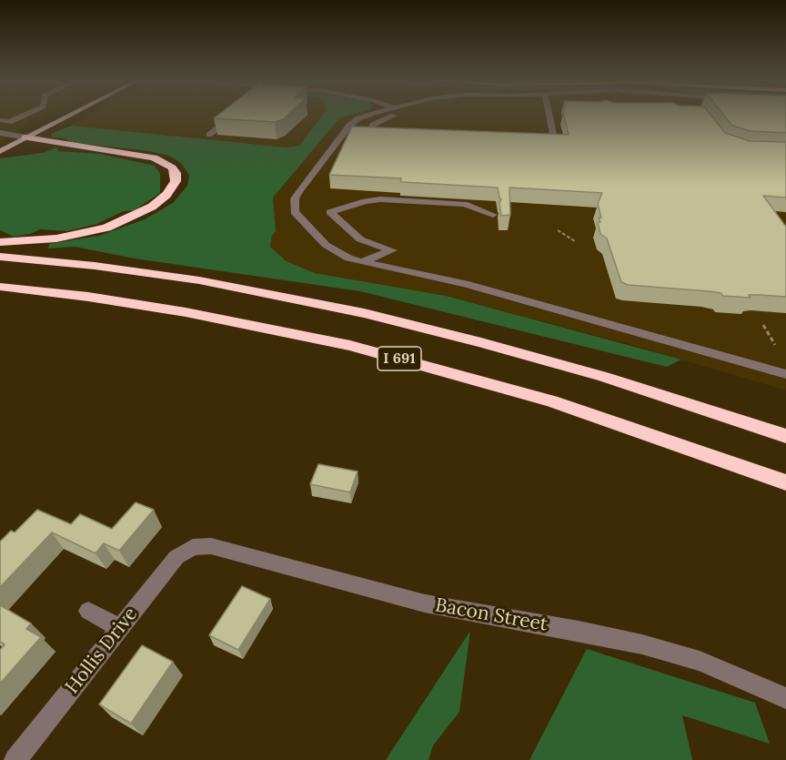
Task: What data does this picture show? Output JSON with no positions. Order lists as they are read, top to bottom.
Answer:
{
  "streets": {
    "highway": ["I 691"],
    "street": ["Bacon Street", "Hollis Drive"]
  },
  "crossings": [
    ["Bacon Street", "Hollis Drive"]
  ]
}
